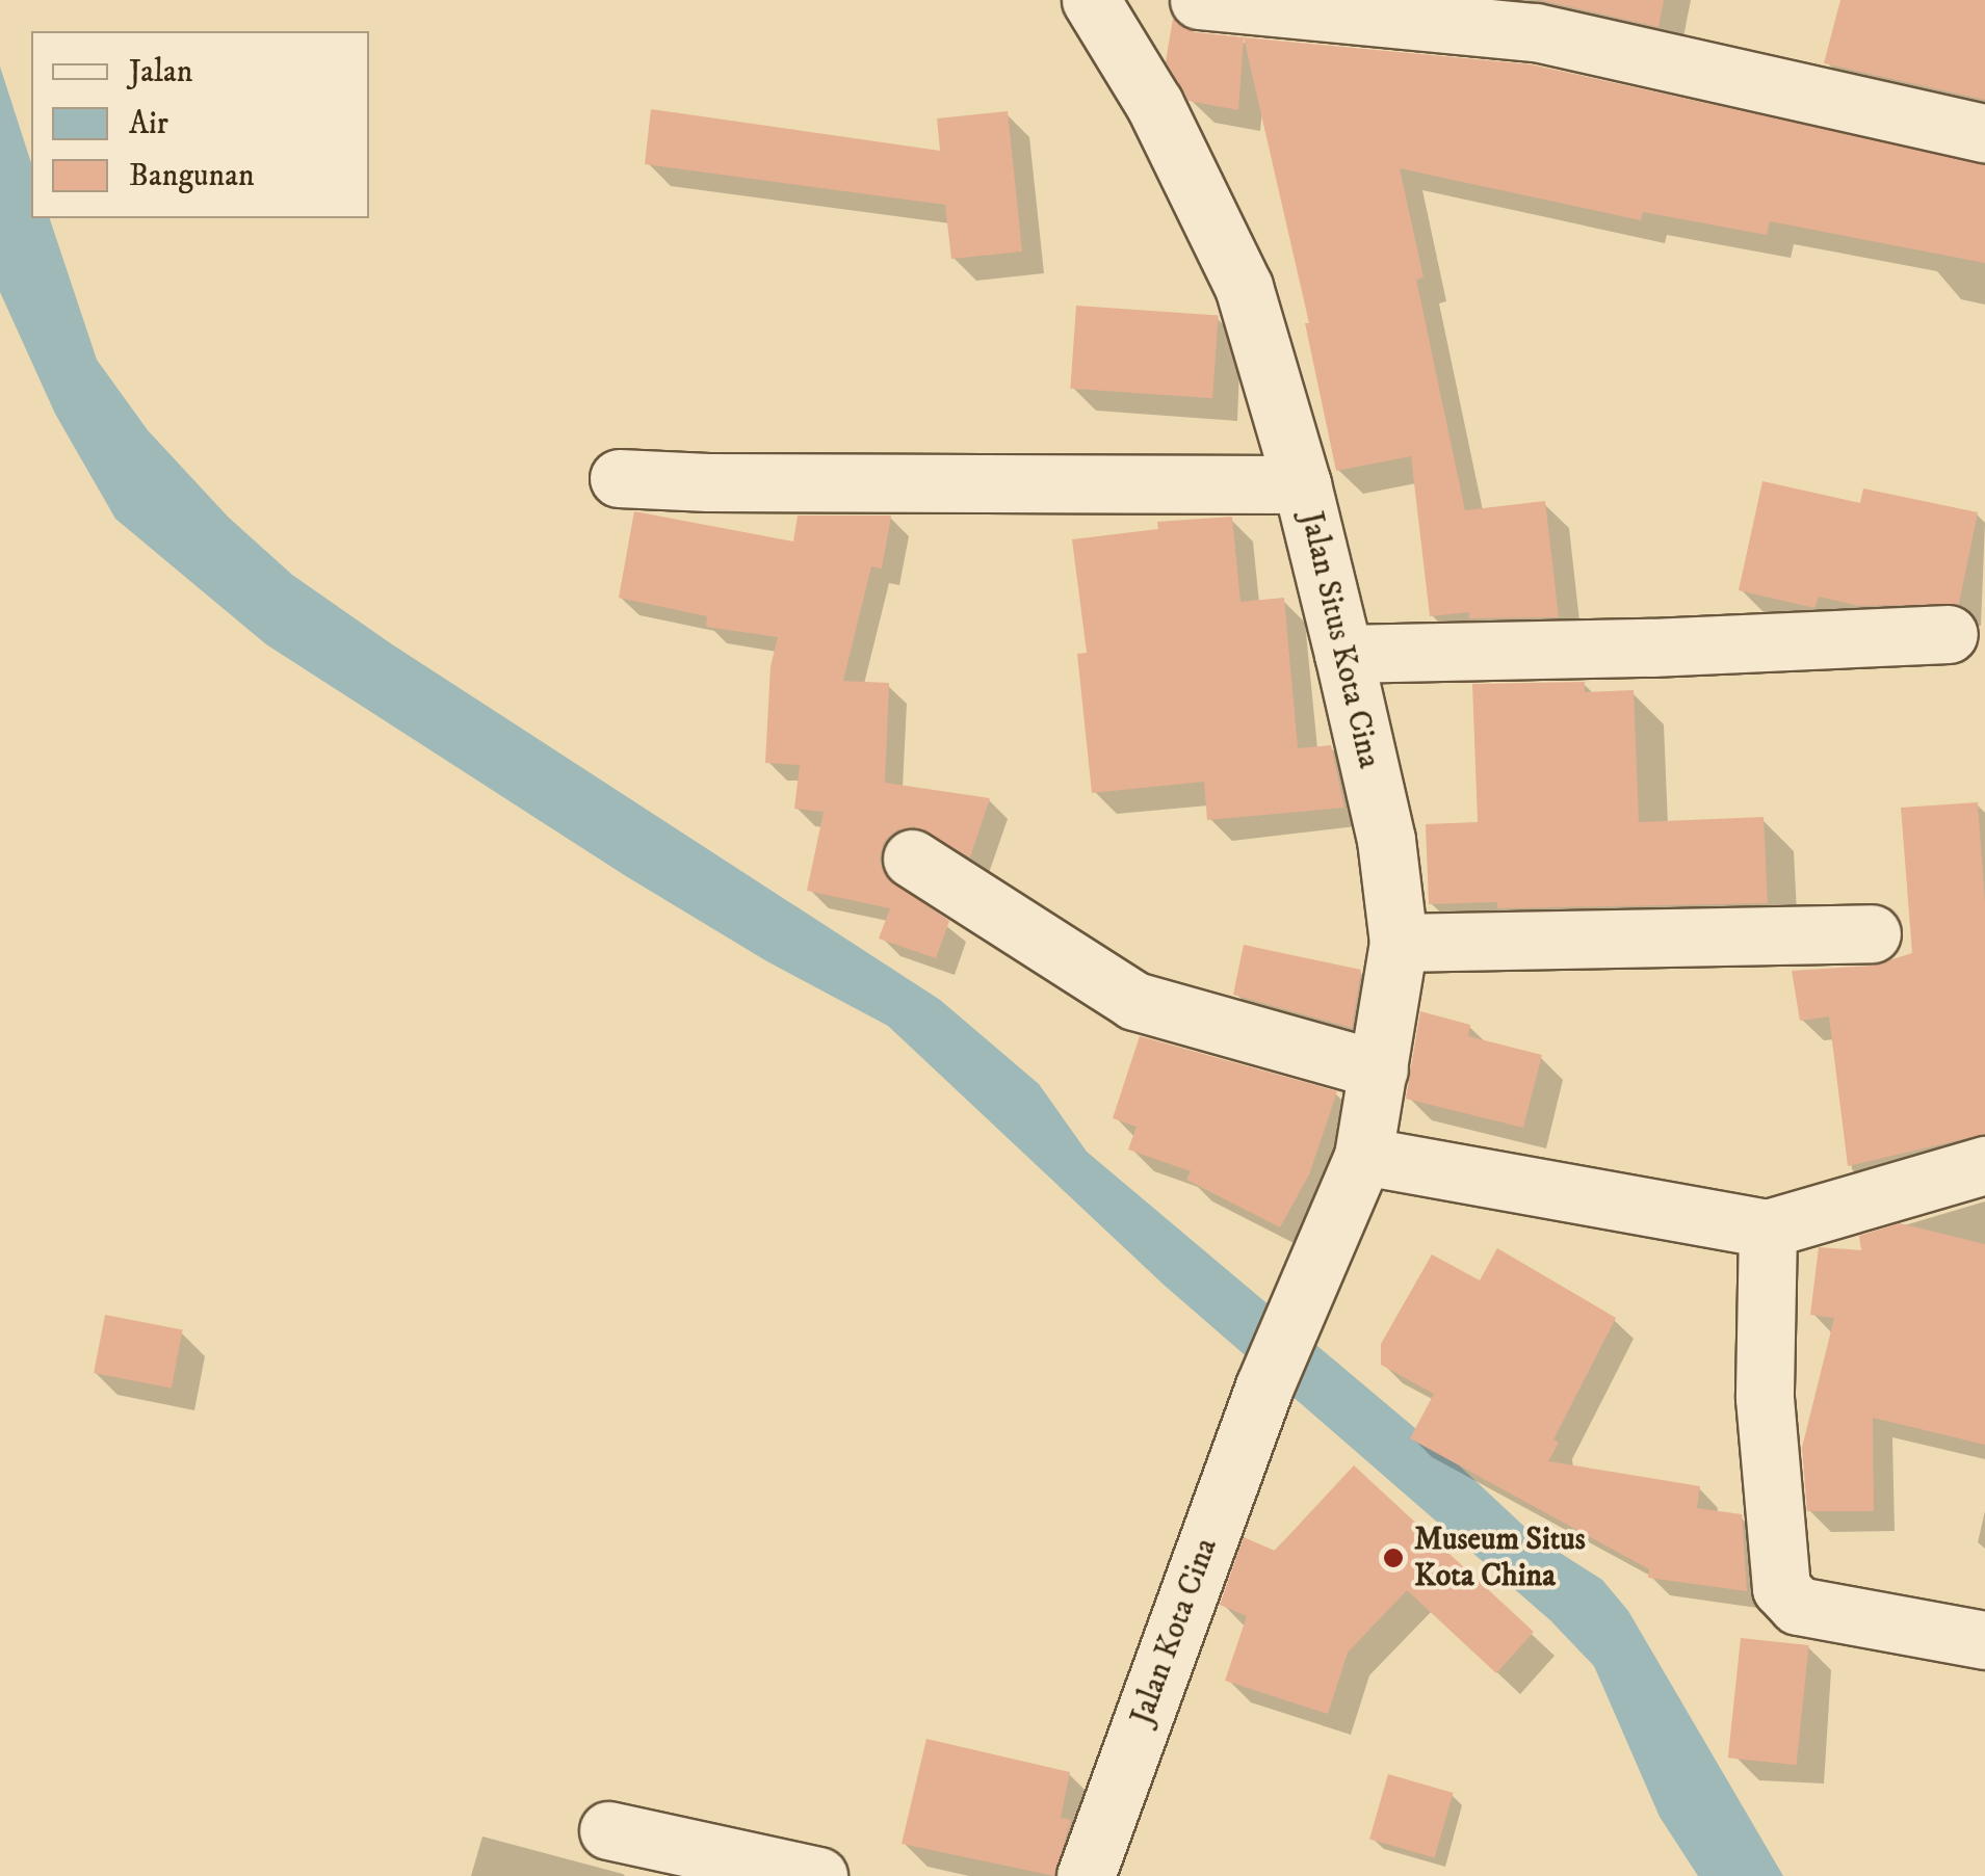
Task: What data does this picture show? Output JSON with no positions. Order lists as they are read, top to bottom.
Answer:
{
  "streets": {
    "street": ["Jalan Situs Kota Cina", "Jalan Kota Cina"]
  },
  "crossings": [
    ["Jalan Situs Kota Cina", "Jalan Kota Cina"]
  ],
  "places": ["Museum Situs Kota China"],
  "legend": ["Jalan", "Air", "Bangunan"]
}
